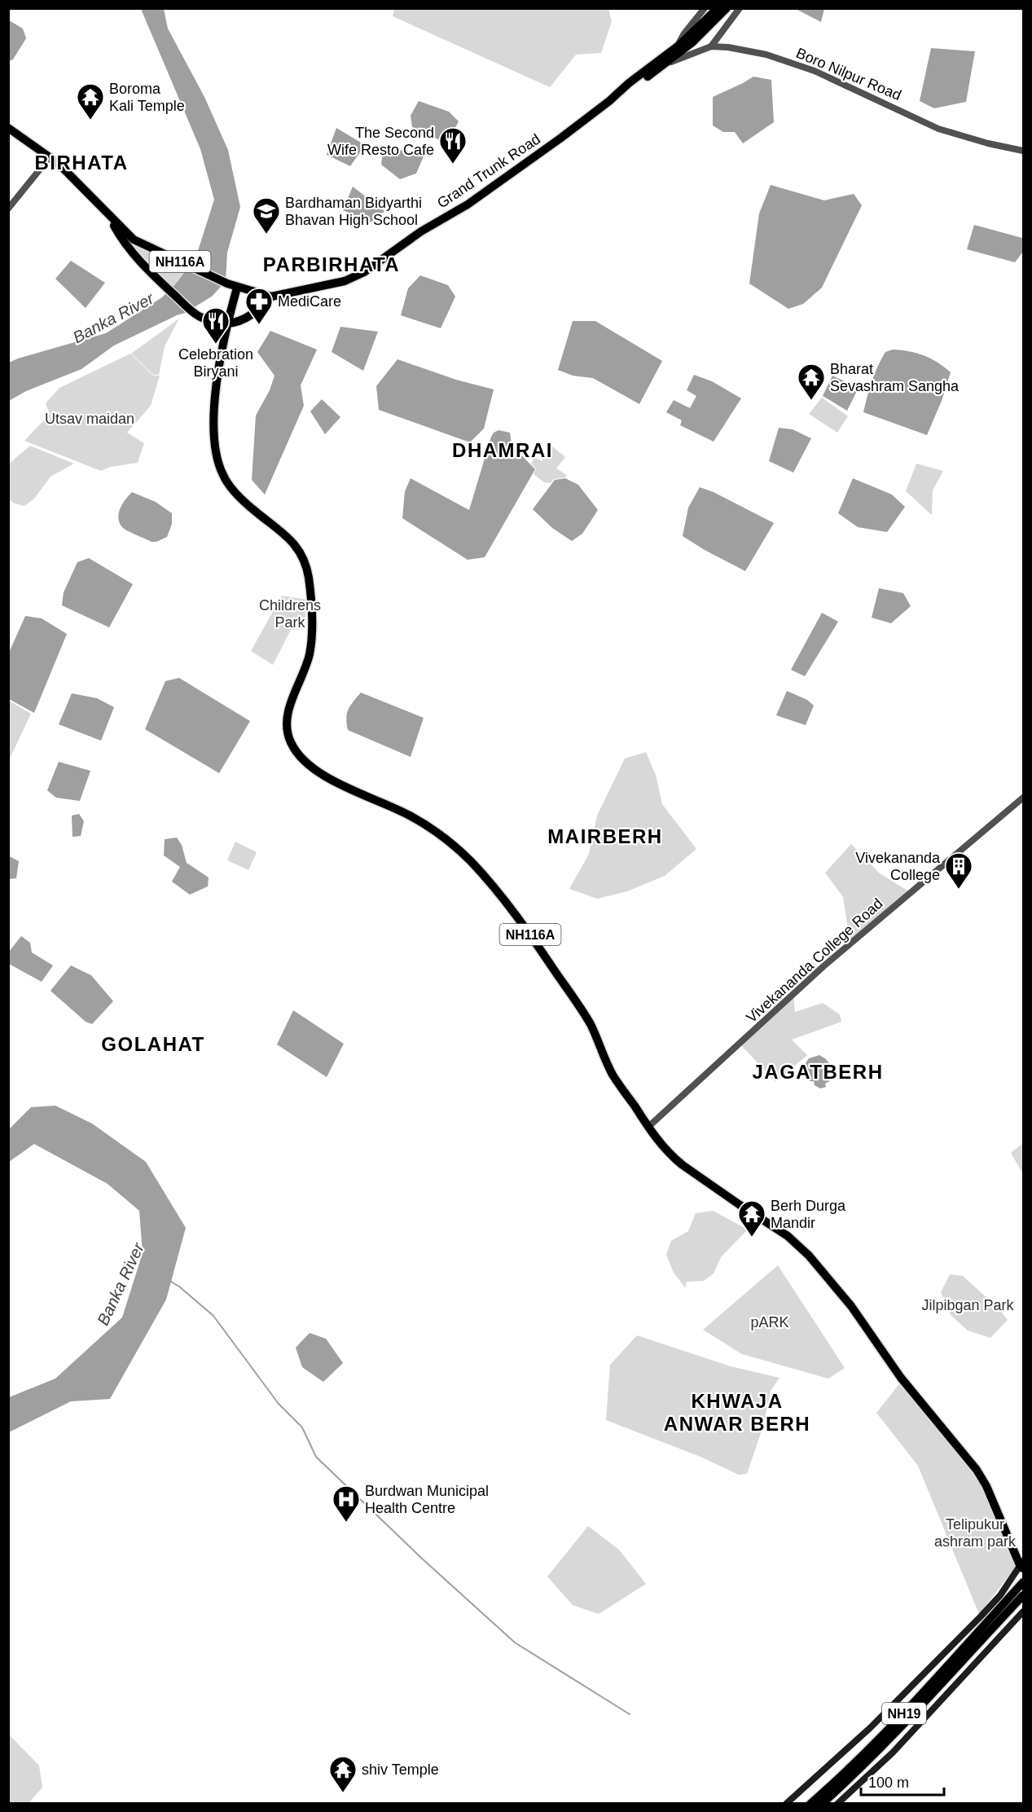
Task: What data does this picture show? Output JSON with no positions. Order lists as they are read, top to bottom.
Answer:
{
  "streets": {
    "highway": ["Grand Trunk Road", "NH116A", "NH19"],
    "street": ["Boro Nilpur Road", "Vivekananda College Road"]
  },
  "crossings": [
    ["Boro Nilpur Road", "Grand Trunk Road"],
    ["Grand Trunk Road", "NH116A"],
    ["NH116A", "Vivekananda College Road"]
  ],
  "districts": [
    "BIRHATA",
    "PARBIRHATA",
    "DHAMRAI",
    "MAIRBERH",
    "GOLAHAT",
    "JAGATBERH",
    "KHWAJA ANWAR BERH"
  ],
  "water": ["Banka River"],
  "parks": [
    "Utsav maidan",
    "Childrens Park",
    "Jilpibgan Park",
    "pARK",
    "Telipukur ashram park"
  ],
  "places": {
    "temple": [
      "Boroma Kali Temple",
      "Bharat Sevashram Sangha",
      "Berh Durga Mandir",
      "shiv Temple"
    ],
    "restaurant": ["The Second Wife Resto Cafe", "Celebration Biryani"],
    "school or university": ["Bardhaman Bidyarthi Bhavan High School"],
    "pharmacy": ["MediCare"],
    "building": ["Vivekananda College"],
    "hospital": ["Burdwan Municipal Health Centre"]
  },
  "scale_bar": "100 m"
}
